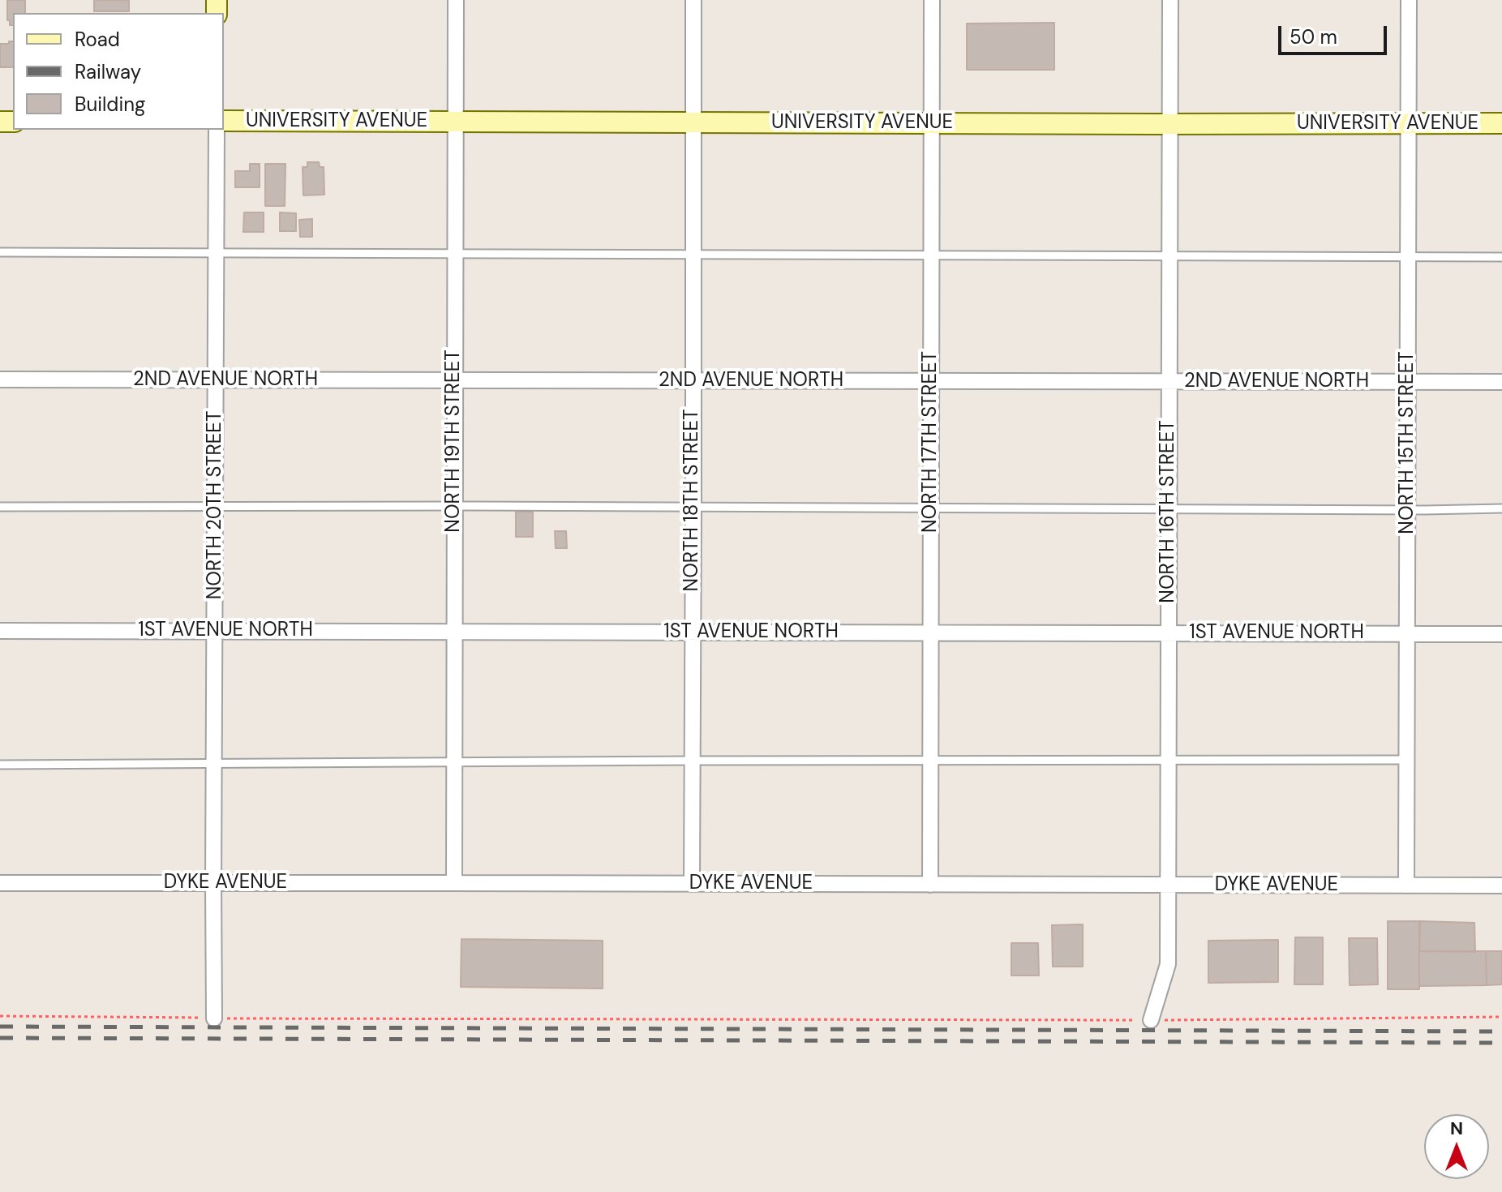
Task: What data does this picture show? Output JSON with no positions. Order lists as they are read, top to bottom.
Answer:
{
  "streets": {
    "street": [
      "UNIVERSITY AVENUE",
      "2ND AVENUE NORTH",
      "NORTH 19TH STREET",
      "NORTH 17TH STREET",
      "NORTH 15TH STREET",
      "NORTH 18TH STREET",
      "NORTH 20TH STREET",
      "NORTH 16TH STREET",
      "1ST AVENUE NORTH",
      "DYKE AVENUE"
    ]
  },
  "crossings": [
    ["UNIVERSITY AVENUE", "NORTH 19TH STREET"],
    ["UNIVERSITY AVENUE", "NORTH 17TH STREET"],
    ["UNIVERSITY AVENUE", "NORTH 15TH STREET"],
    ["UNIVERSITY AVENUE", "NORTH 18TH STREET"],
    ["UNIVERSITY AVENUE", "NORTH 16TH STREET"],
    ["2ND AVENUE NORTH", "NORTH 19TH STREET"],
    ["2ND AVENUE NORTH", "NORTH 17TH STREET"],
    ["2ND AVENUE NORTH", "NORTH 15TH STREET"],
    ["2ND AVENUE NORTH", "NORTH 18TH STREET"],
    ["2ND AVENUE NORTH", "NORTH 20TH STREET"],
    ["2ND AVENUE NORTH", "NORTH 16TH STREET"],
    ["NORTH 19TH STREET", "1ST AVENUE NORTH"],
    ["NORTH 19TH STREET", "DYKE AVENUE"],
    ["NORTH 17TH STREET", "1ST AVENUE NORTH"],
    ["NORTH 17TH STREET", "DYKE AVENUE"],
    ["NORTH 15TH STREET", "1ST AVENUE NORTH"],
    ["NORTH 15TH STREET", "DYKE AVENUE"],
    ["NORTH 18TH STREET", "1ST AVENUE NORTH"],
    ["NORTH 18TH STREET", "DYKE AVENUE"],
    ["NORTH 20TH STREET", "1ST AVENUE NORTH"],
    ["NORTH 20TH STREET", "DYKE AVENUE"],
    ["NORTH 16TH STREET", "1ST AVENUE NORTH"],
    ["NORTH 16TH STREET", "DYKE AVENUE"]
  ],
  "legend": ["Road", "Railway", "Building"],
  "scale_bar": "50 m",
  "north": "top"
}
